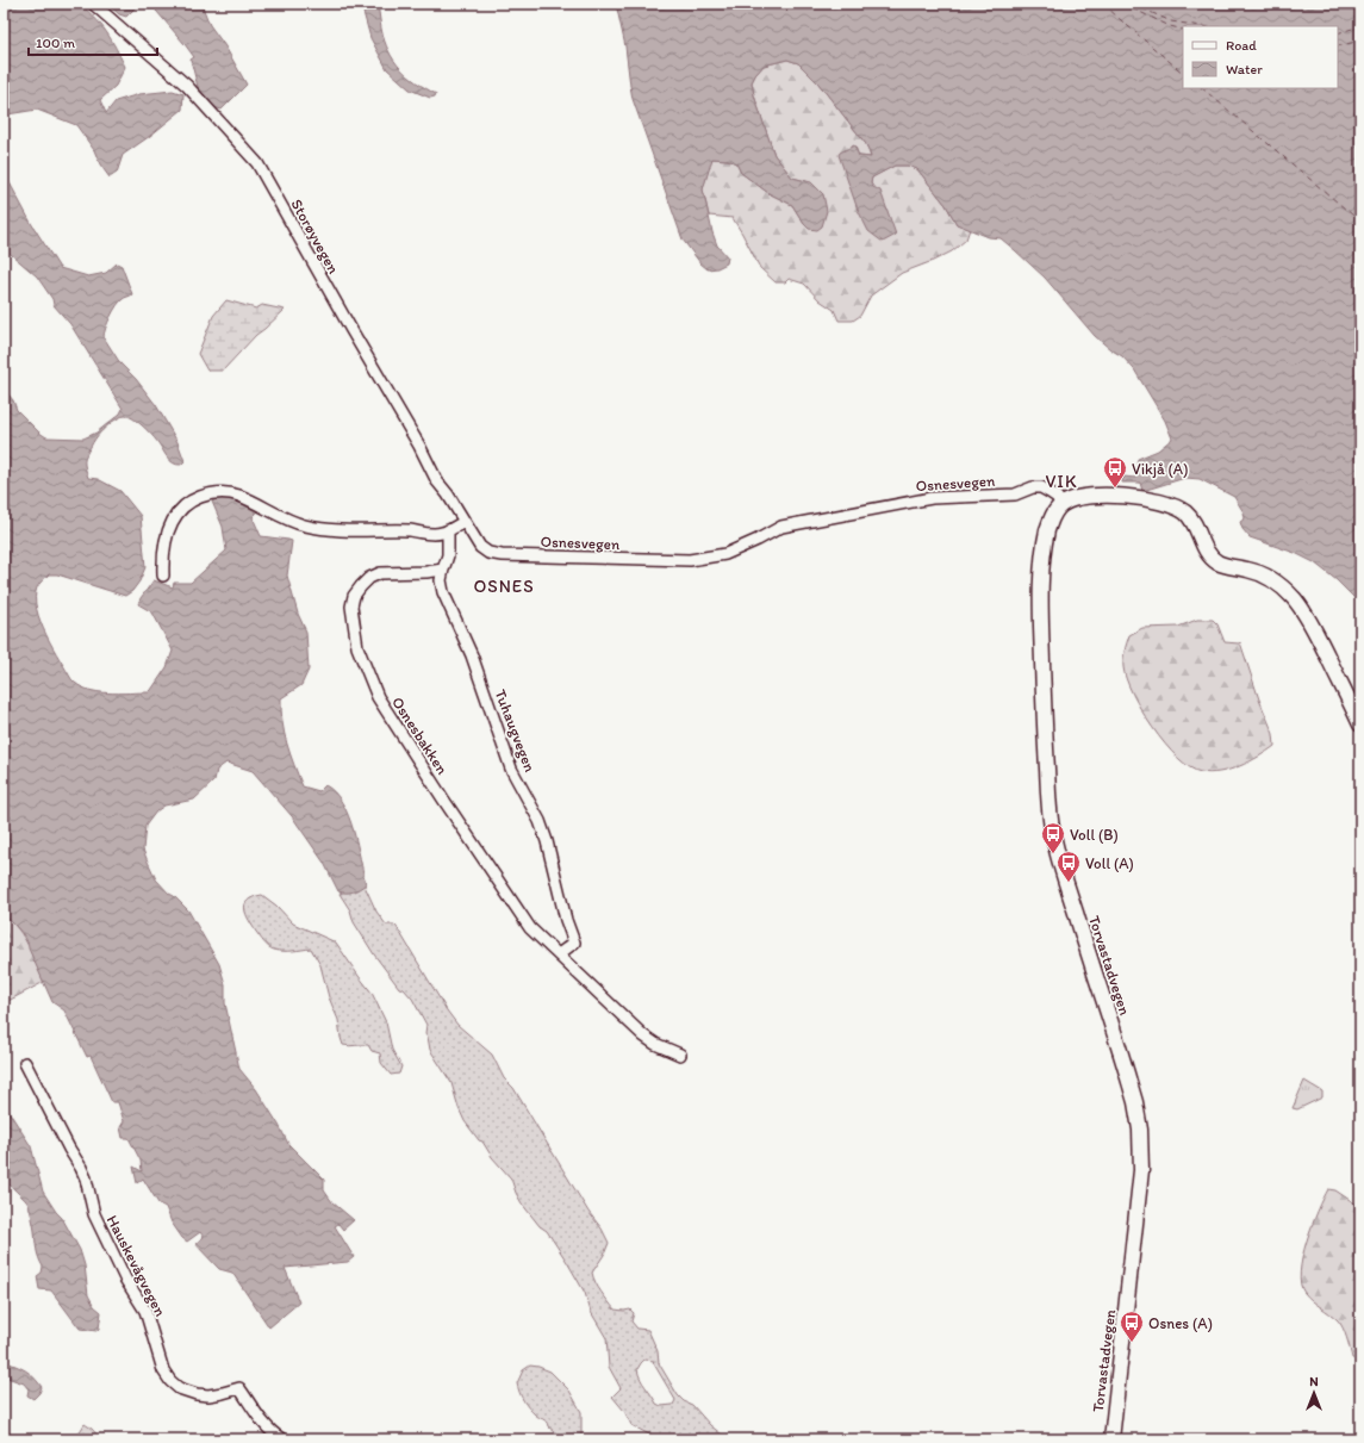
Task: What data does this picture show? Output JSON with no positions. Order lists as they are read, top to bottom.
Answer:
{
  "streets": {
    "main road": ["Torvastadvegen"],
    "street": [
      "Storøyvegen",
      "Osnesvegen",
      "Tuhaugvegen",
      "Osnesbakken",
      "Hauskevågvegen"
    ]
  },
  "crossings": [
    ["Storøyvegen", "Osnesvegen"],
    ["Osnesvegen", "Torvastadvegen"],
    ["Tuhaugvegen", "Osnesbakken"]
  ],
  "districts": ["VIK", "OSNES"],
  "places": {
    "bus stop": [
      "Vikjå (A)",
      "Voll (B)",
      "Voll (A)",
      "Osnes (A)"
    ]
  },
  "legend": ["Road", "Water"],
  "scale_bar": "100 m",
  "north": "top"
}
